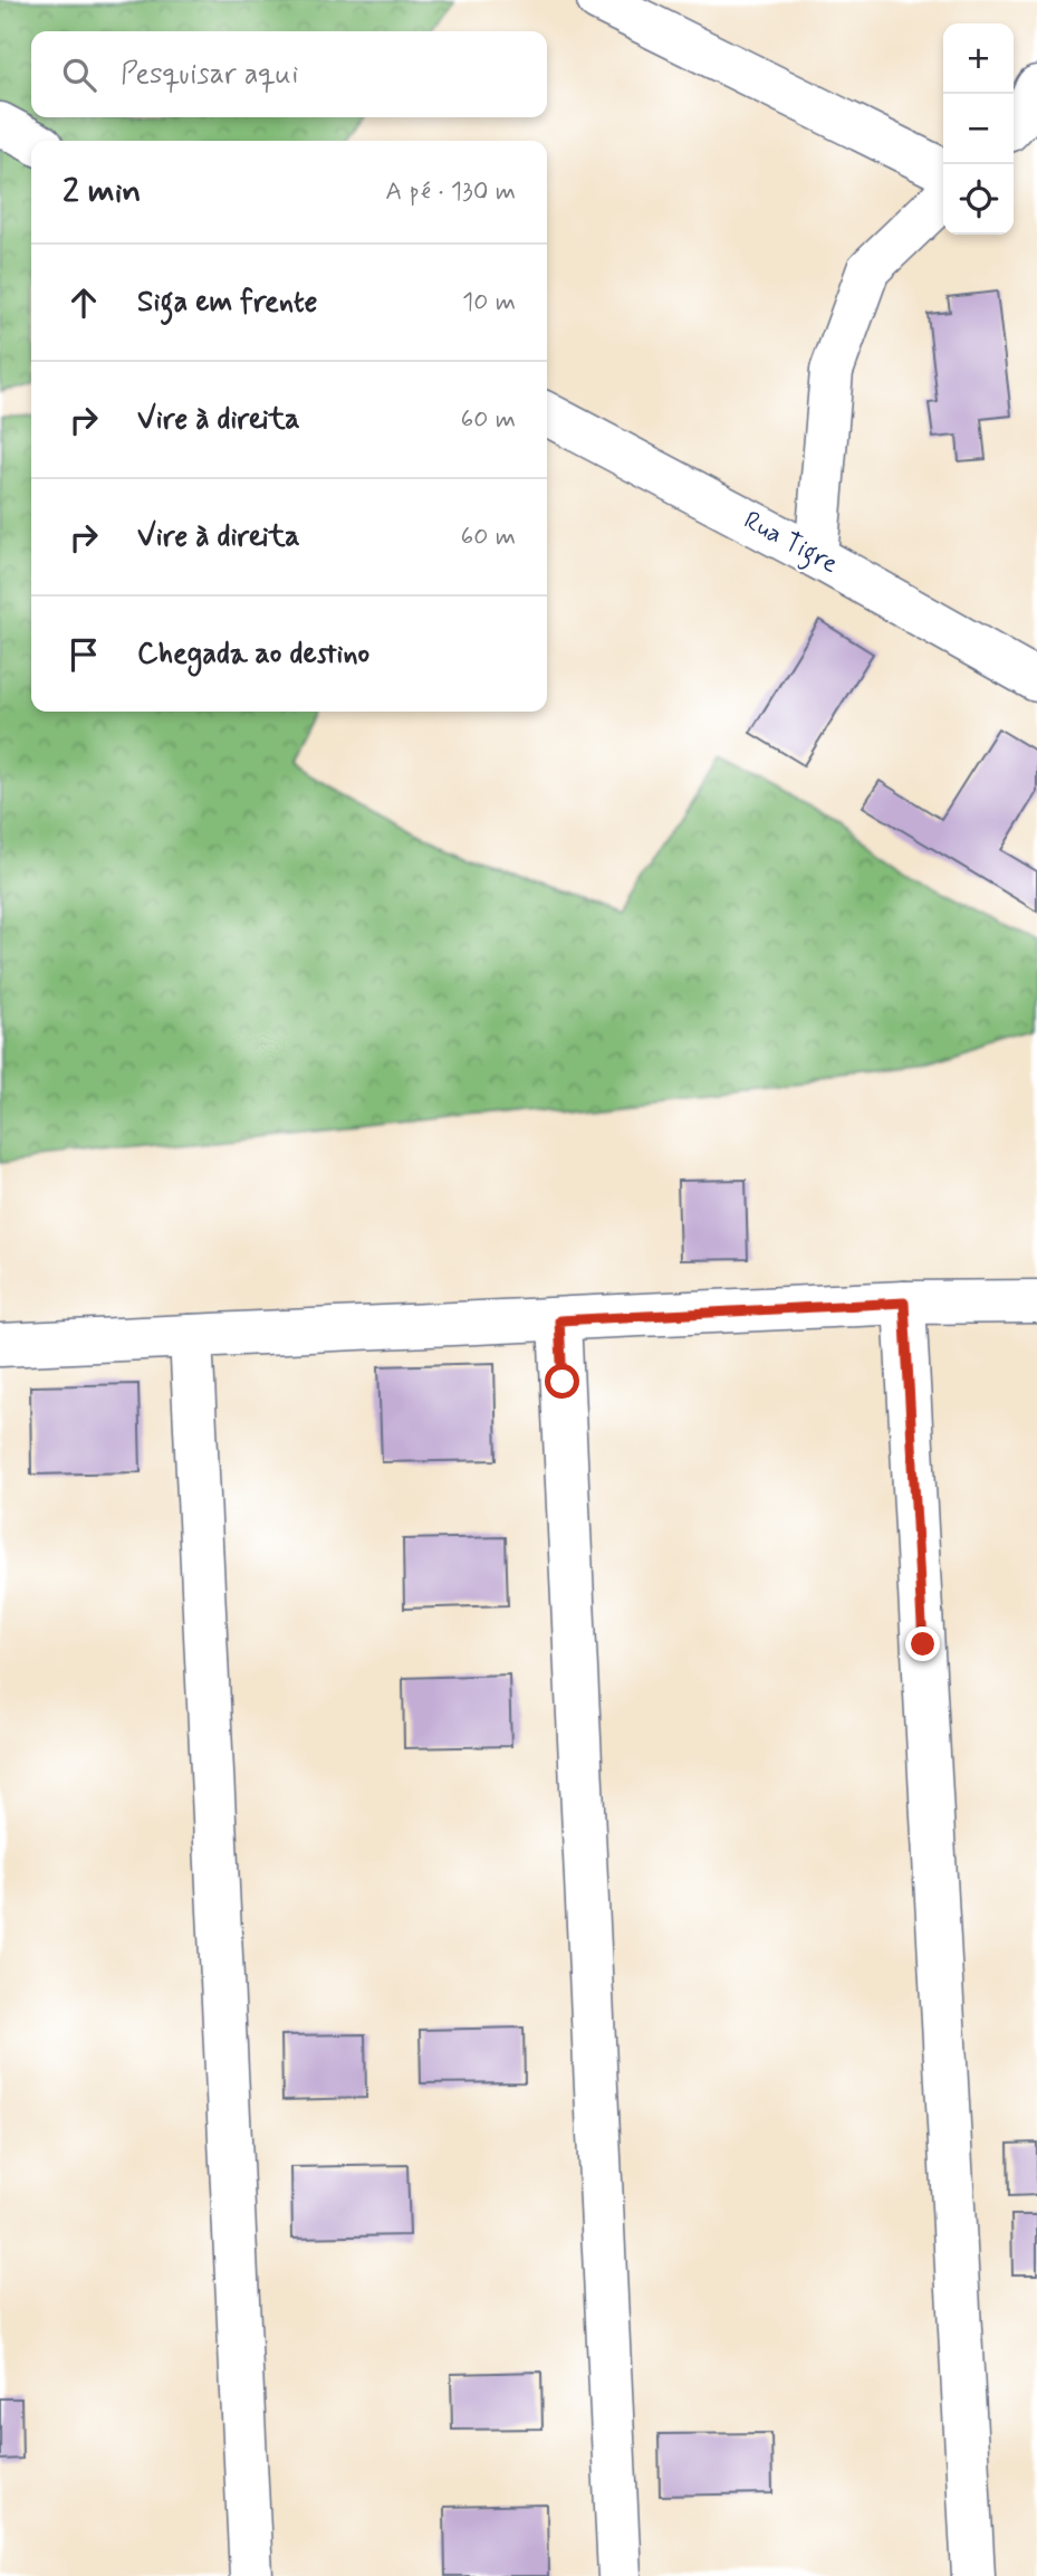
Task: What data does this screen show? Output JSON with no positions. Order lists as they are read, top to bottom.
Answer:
{
  "streets": {
    "street": ["Rua Tigre"]
  },
  "page": {
    "map_buttons": ["+", "−"],
    "search": "Pesquisar aqui",
    "heading": ["2 min", "A pé · 130 m"],
    "list": [
      ["Siga em frente", "10 m"],
      ["Vire à direita", "60 m"],
      ["Vire à direita", "60 m"],
      "Chegada ao destino"
    ]
  }
}
